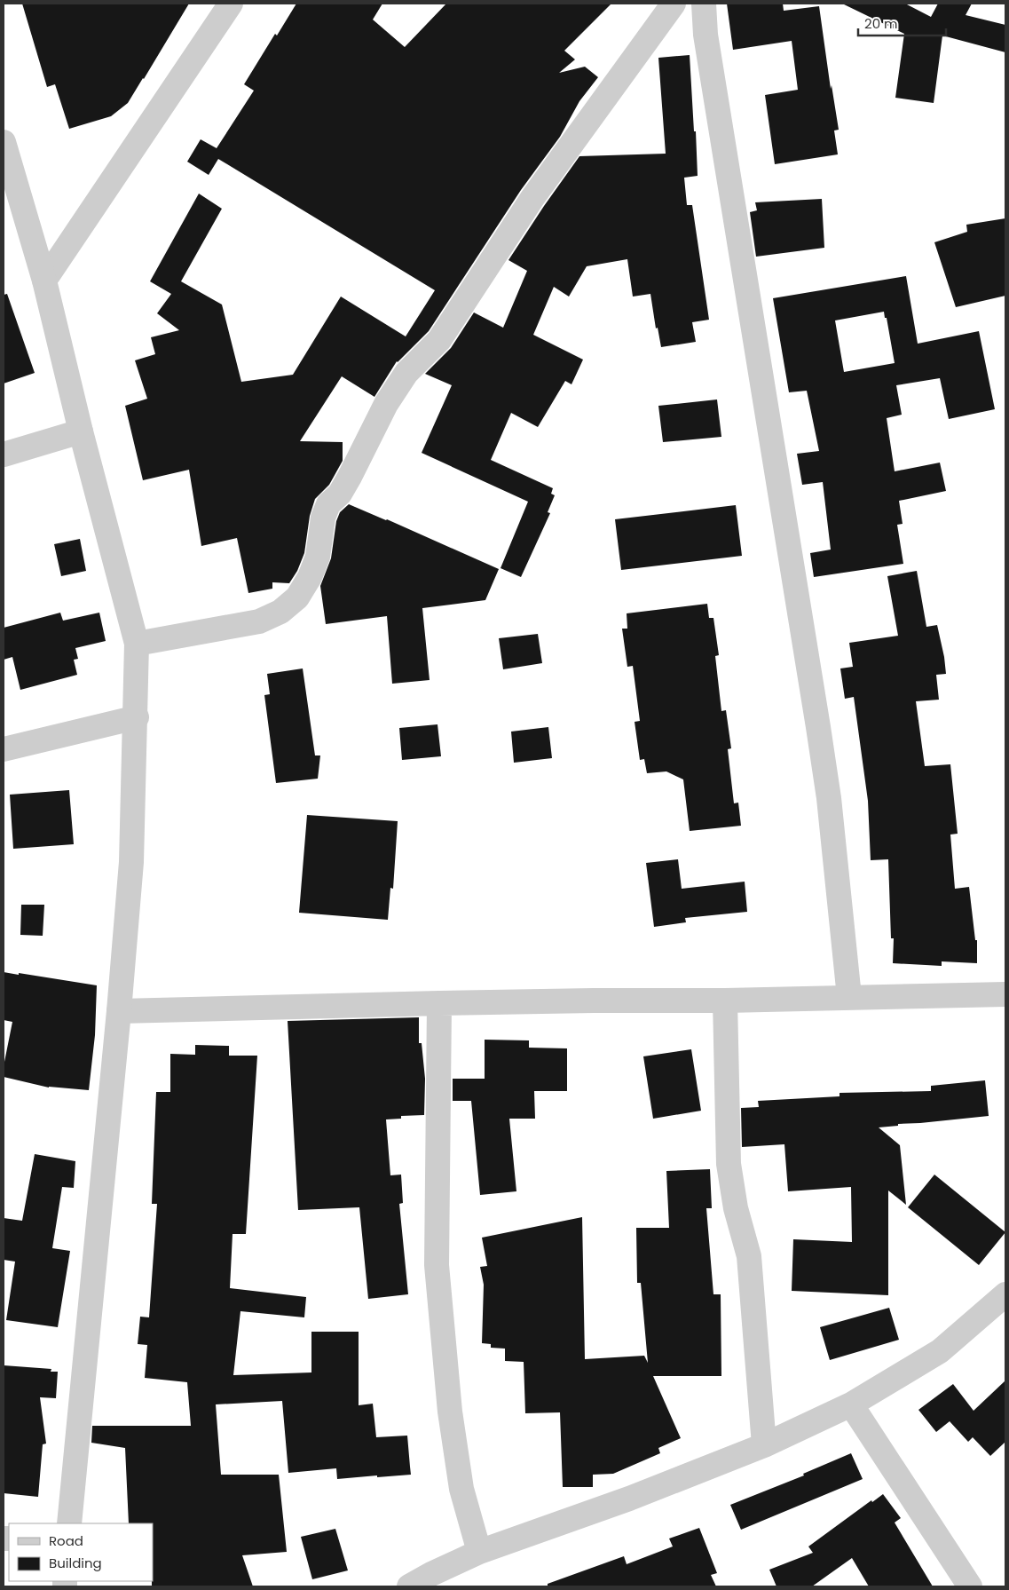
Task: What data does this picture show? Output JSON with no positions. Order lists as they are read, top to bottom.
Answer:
{
  "legend": ["Road", "Building"],
  "scale_bar": "20 m"
}
